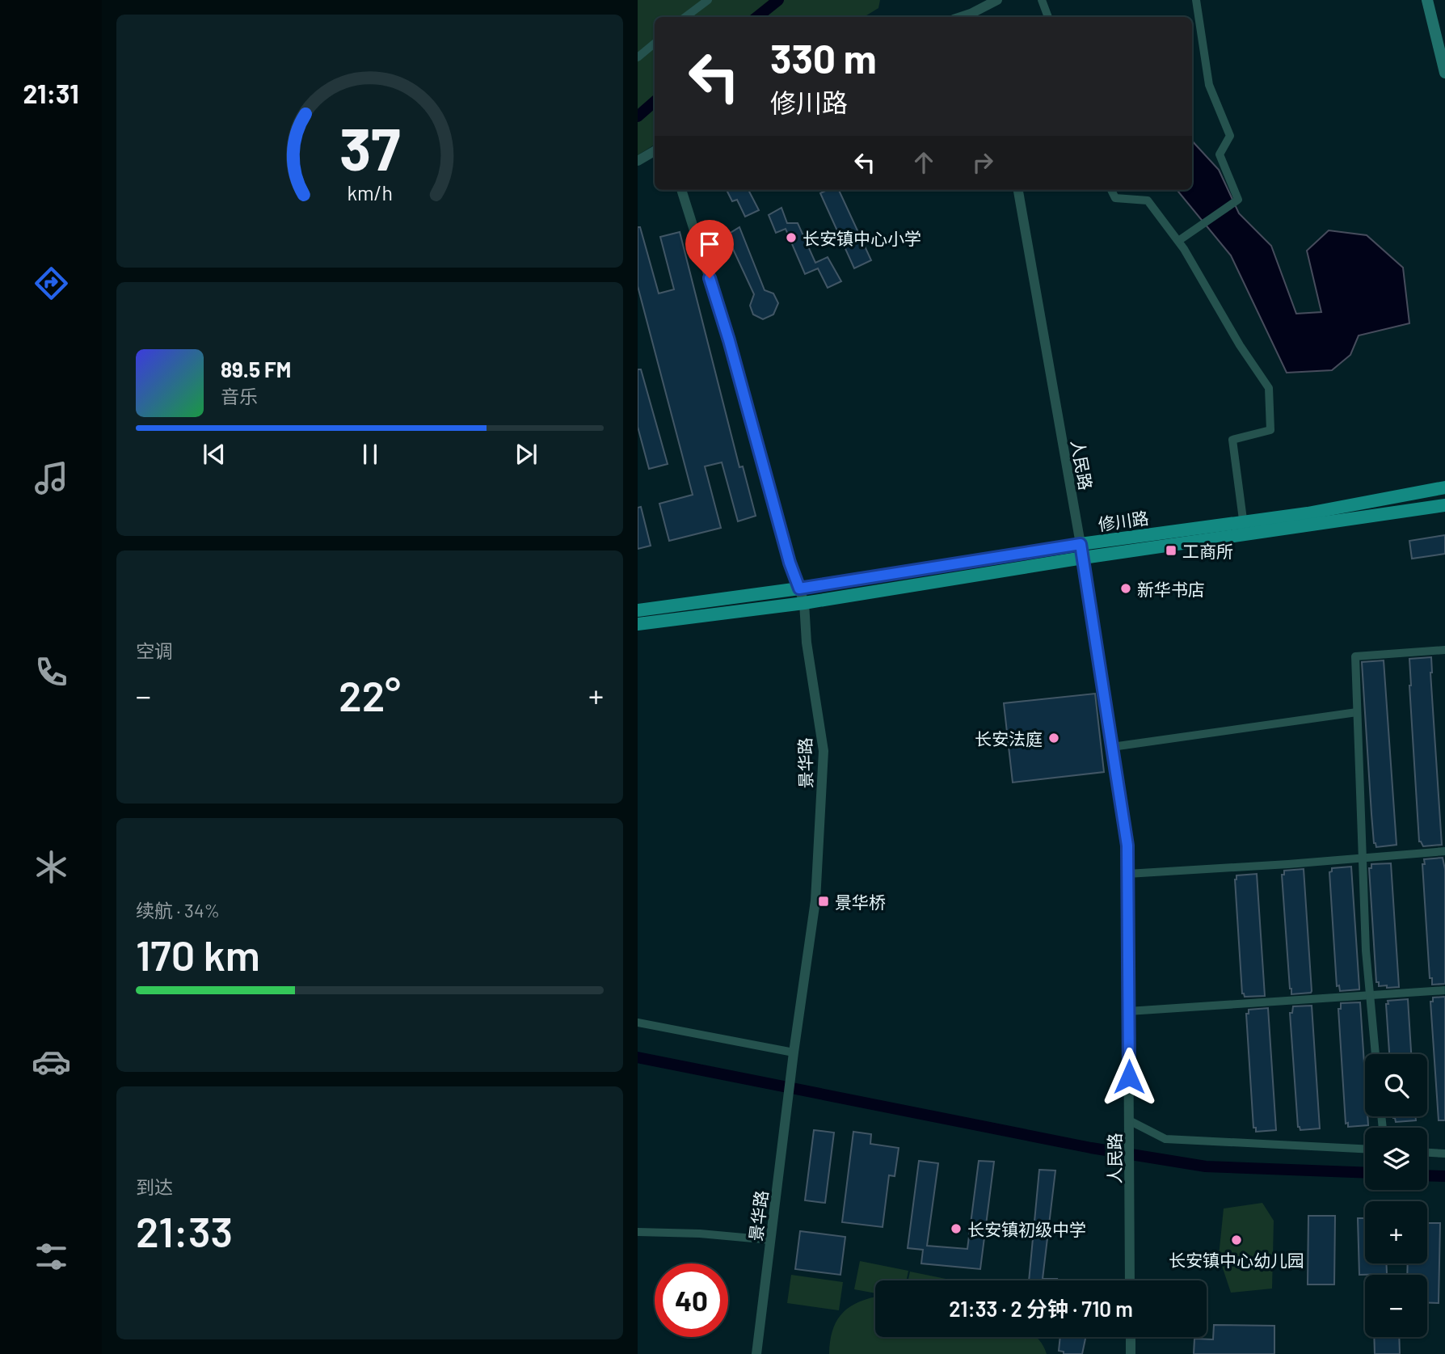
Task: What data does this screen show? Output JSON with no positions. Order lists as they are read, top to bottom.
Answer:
{
  "streets": {
    "main road": ["修川路"],
    "street": ["人民路", "景华路"]
  },
  "crossings": [
    ["人民路", "修川路"],
    ["修川路", "景华路"]
  ],
  "places": {
    "other": [
      "长安镇中心小学",
      "新华书店",
      "长安法庭",
      "长安镇初级中学",
      "长安镇中心幼儿园"
    ],
    "transit": ["工商所", "景华桥"]
  },
  "page": {
    "tabs": "21:31",
    "turn": ["330 m", "修川路"],
    "song": ["89.5 FM", "音乐"],
    "tile": [
      "空调",
      ["续航 · 34%", "170 km"],
      ["到达", "21:33"]
    ],
    "heat": ["−", "22°", "+"],
    "map_buttons": ["+", "−"],
    "limit": "40",
    "trip": "21:33 · 2 分钟 · 710 m",
    "gauge": ["37", "km/h"]
  }
}
